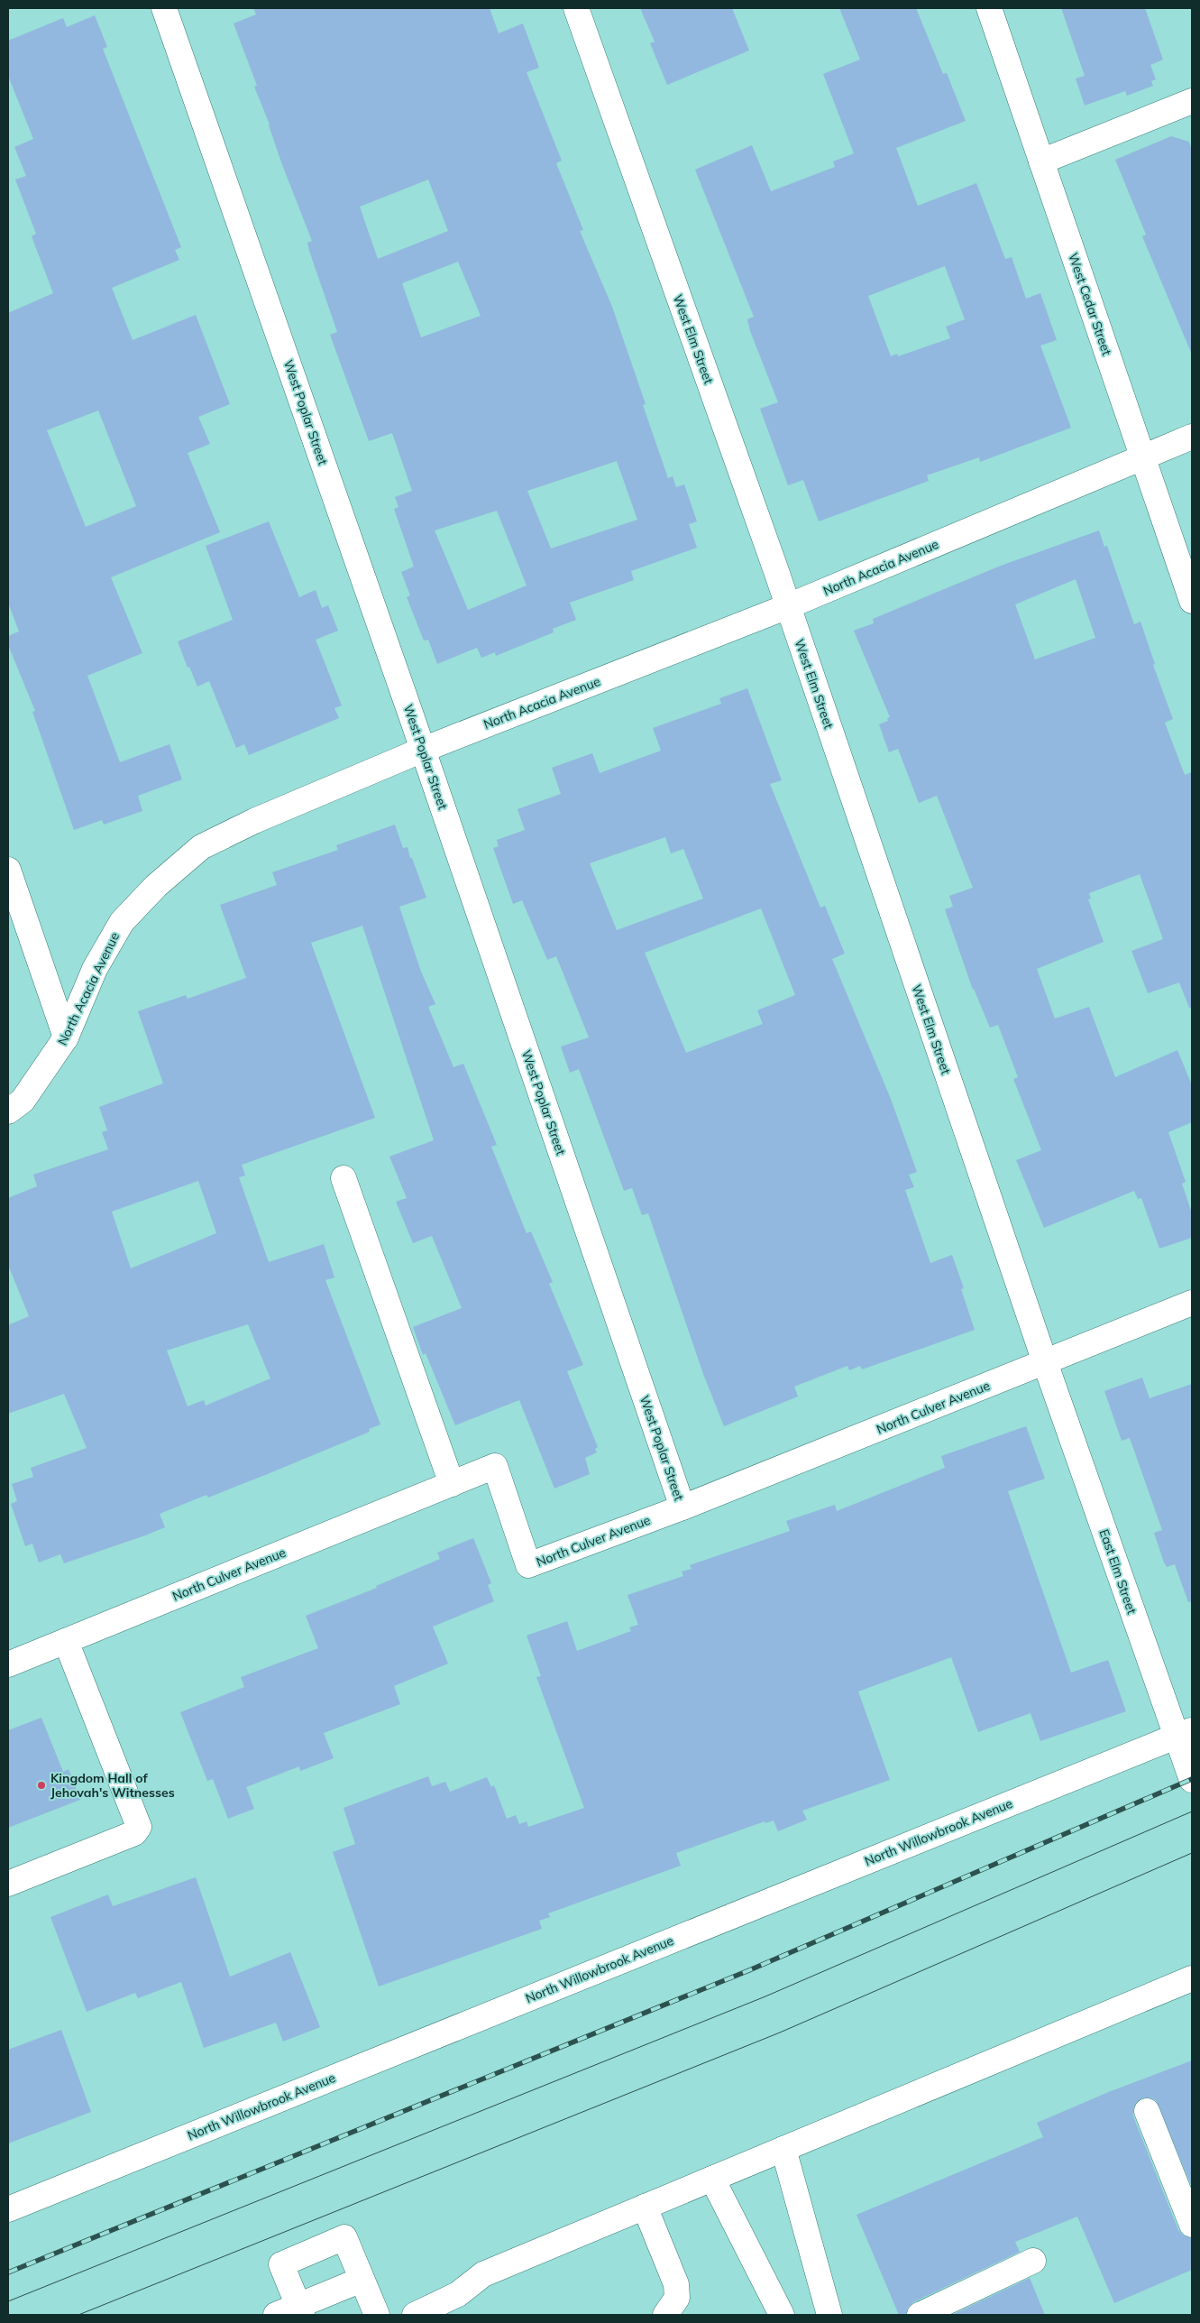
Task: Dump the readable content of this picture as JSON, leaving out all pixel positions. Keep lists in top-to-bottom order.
{
  "streets": {
    "street": [
      "West Cedar Street",
      "West Elm Street",
      "West Poplar Street",
      "North Acacia Avenue",
      "North Culver Avenue",
      "East Elm Street",
      "North Willowbrook Avenue"
    ]
  },
  "crossings": [
    ["West Cedar Street", "North Acacia Avenue"],
    ["West Elm Street", "North Acacia Avenue"],
    ["West Elm Street", "North Culver Avenue"],
    ["West Elm Street", "East Elm Street"],
    ["West Poplar Street", "North Acacia Avenue"],
    ["West Poplar Street", "North Culver Avenue"],
    ["North Culver Avenue", "East Elm Street"],
    ["East Elm Street", "North Willowbrook Avenue"]
  ],
  "places": ["Kingdom Hall of Jehovah's Witnesses"]
}
